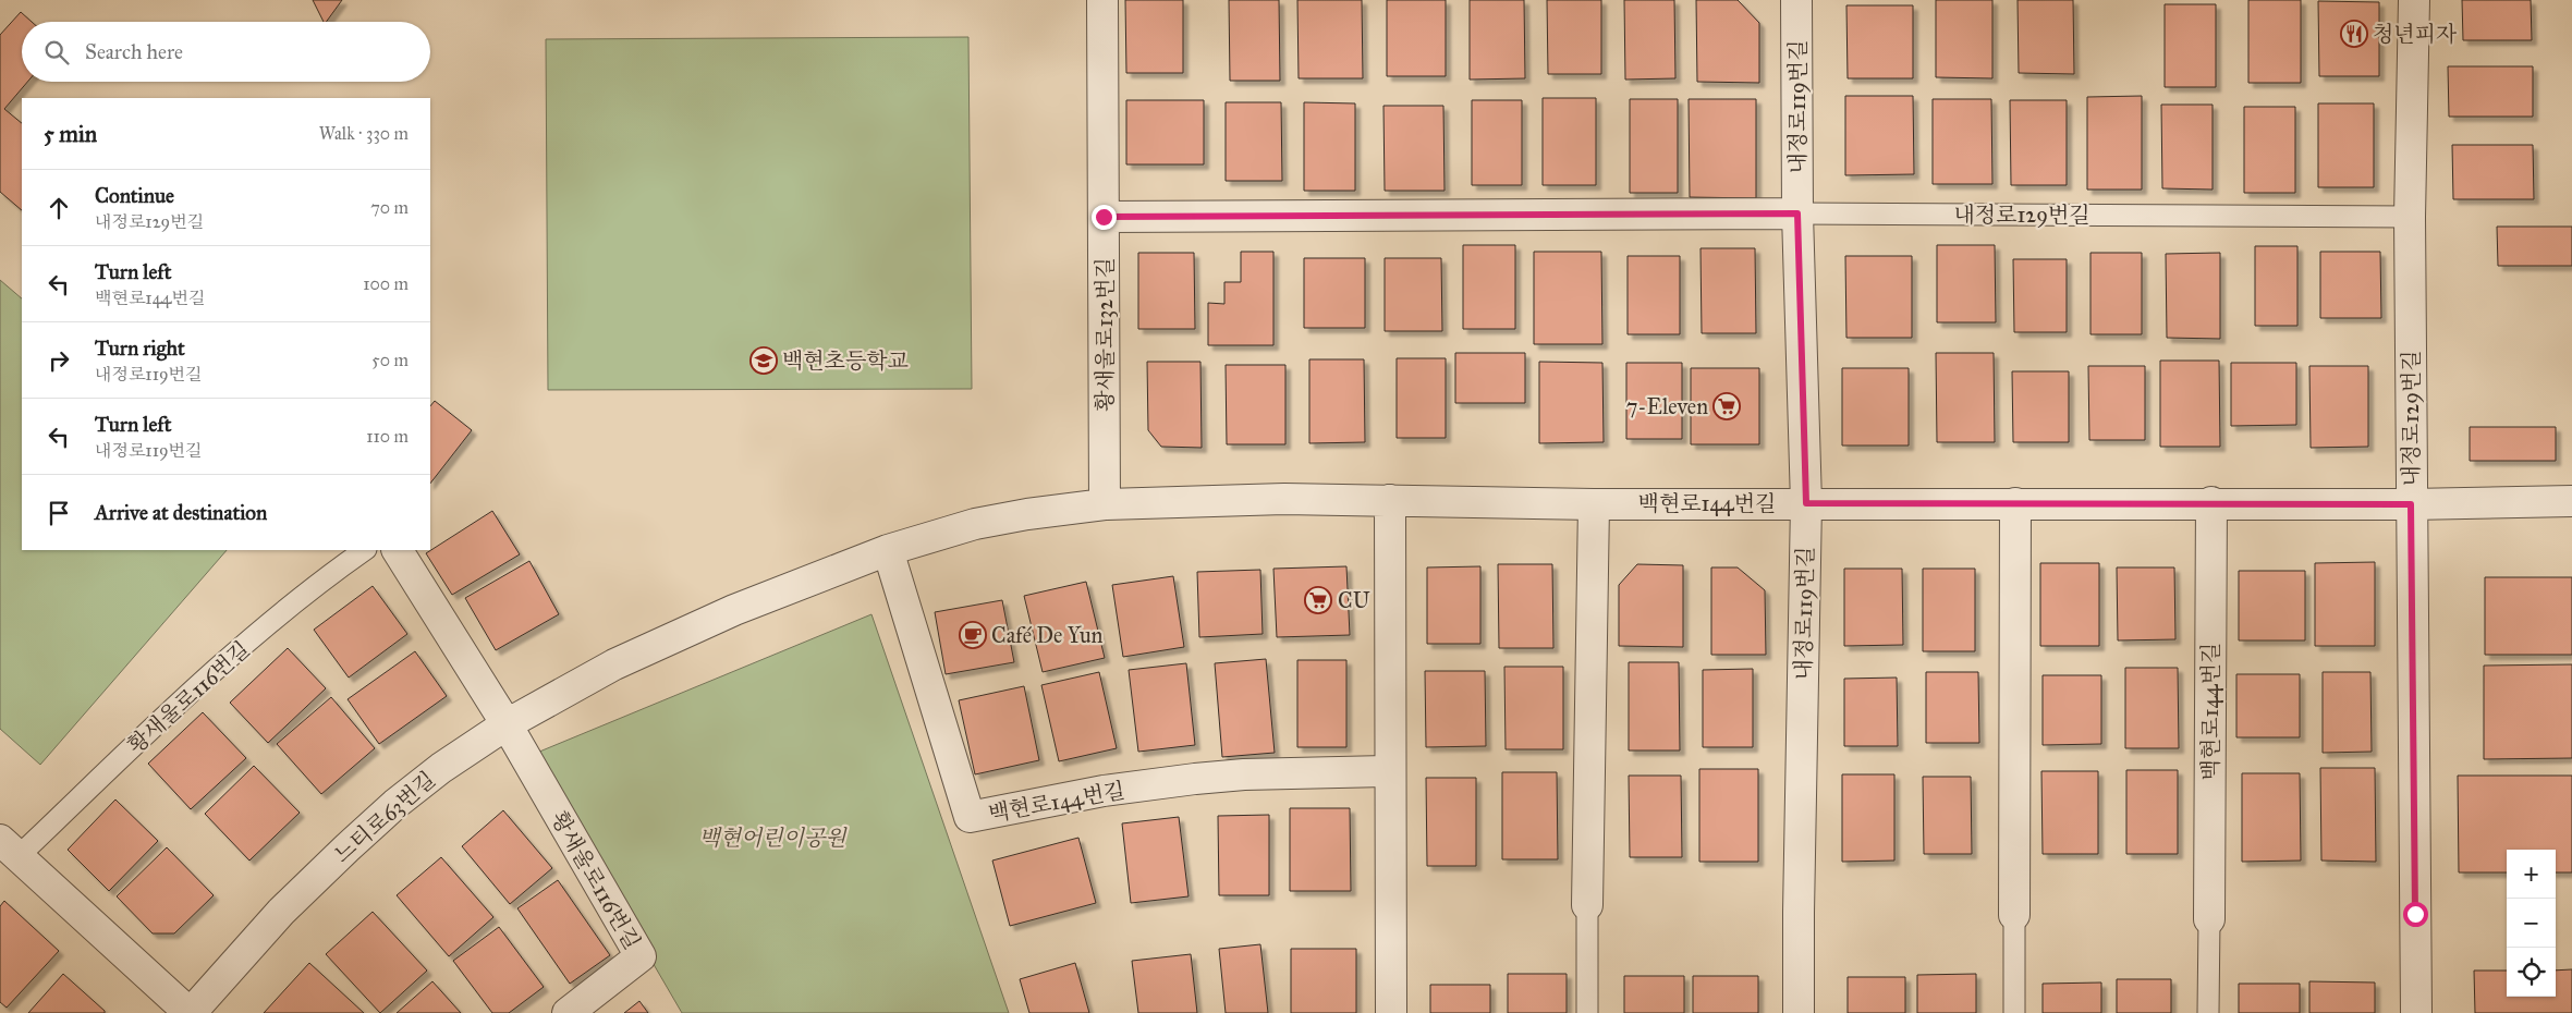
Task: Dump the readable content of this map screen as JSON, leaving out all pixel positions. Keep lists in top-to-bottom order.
{
  "streets": {
    "street": [
      "내정로119번길",
      "내정로129번길",
      "황새울로132번길",
      "백현로144번길",
      "황새울로116번길",
      "느티로63번길"
    ]
  },
  "crossings": [
    ["내정로119번길", "내정로129번길"],
    ["내정로119번길", "백현로144번길"],
    ["내정로129번길", "백현로144번길"],
    ["황새울로132번길", "백현로144번길"],
    ["백현로144번길", "느티로63번길"],
    ["황새울로116번길", "느티로63번길"]
  ],
  "parks": ["백현어린이공원"],
  "places": {
    "restaurant": ["청년피자"],
    "school or university": ["백현초등학교"],
    "supermarket": ["7-Eleven", "CU"],
    "cafe": ["Café De Yun"]
  },
  "page": {
    "search": "Search here",
    "heading": ["5 min", "Walk · 330 m"],
    "list": [
      ["Continue", "내정로129번길", "70 m"],
      ["Turn left", "백현로144번길", "100 m"],
      ["Turn right", "내정로119번길", "50 m"],
      ["Turn left", "내정로119번길", "110 m"],
      "Arrive at destination"
    ],
    "map_buttons": ["+", "−"]
  }
}
